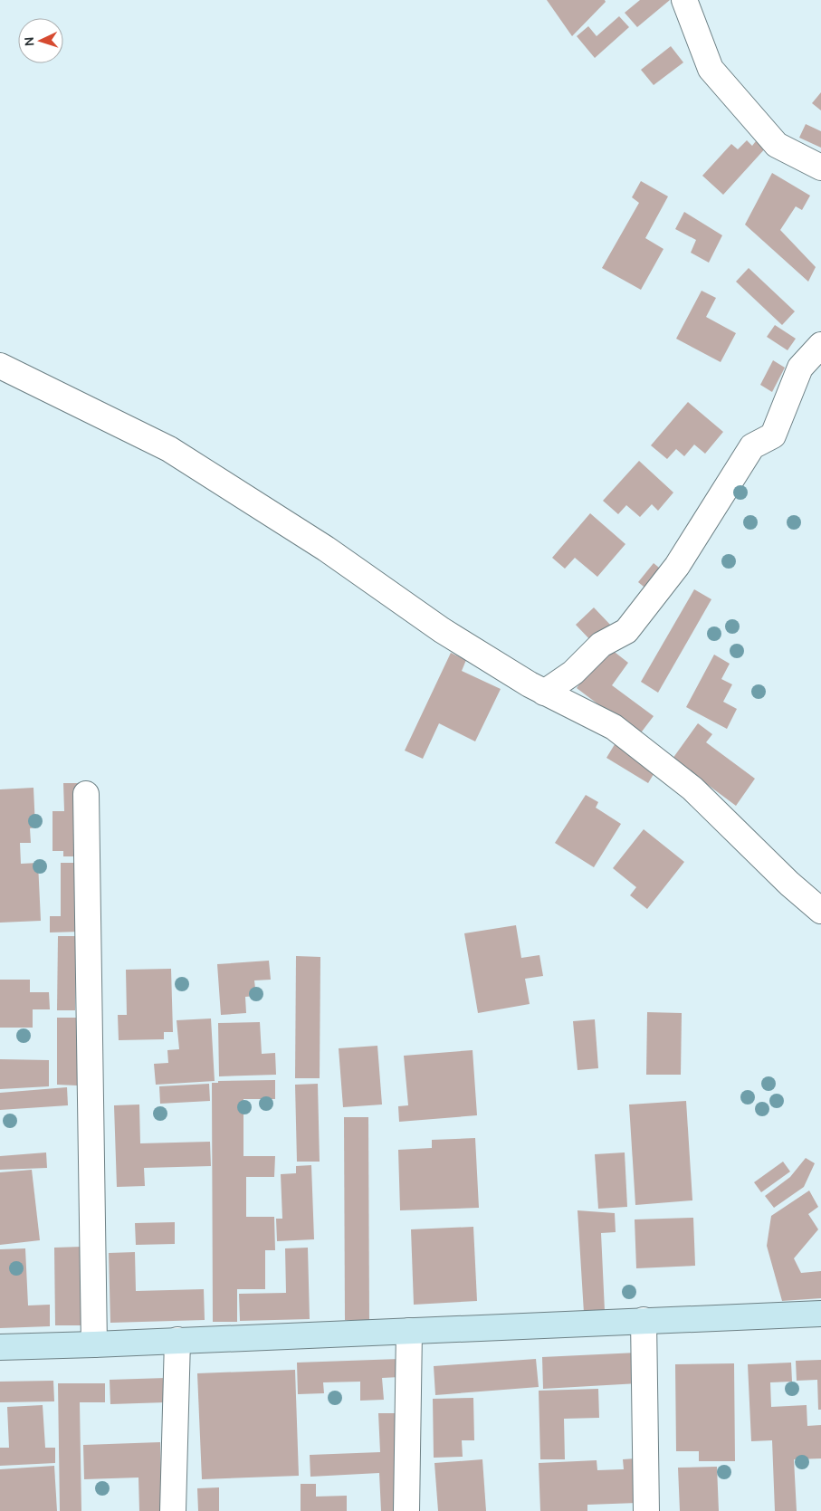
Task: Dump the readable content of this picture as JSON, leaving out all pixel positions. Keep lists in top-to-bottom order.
{
  "north": "left"
}
